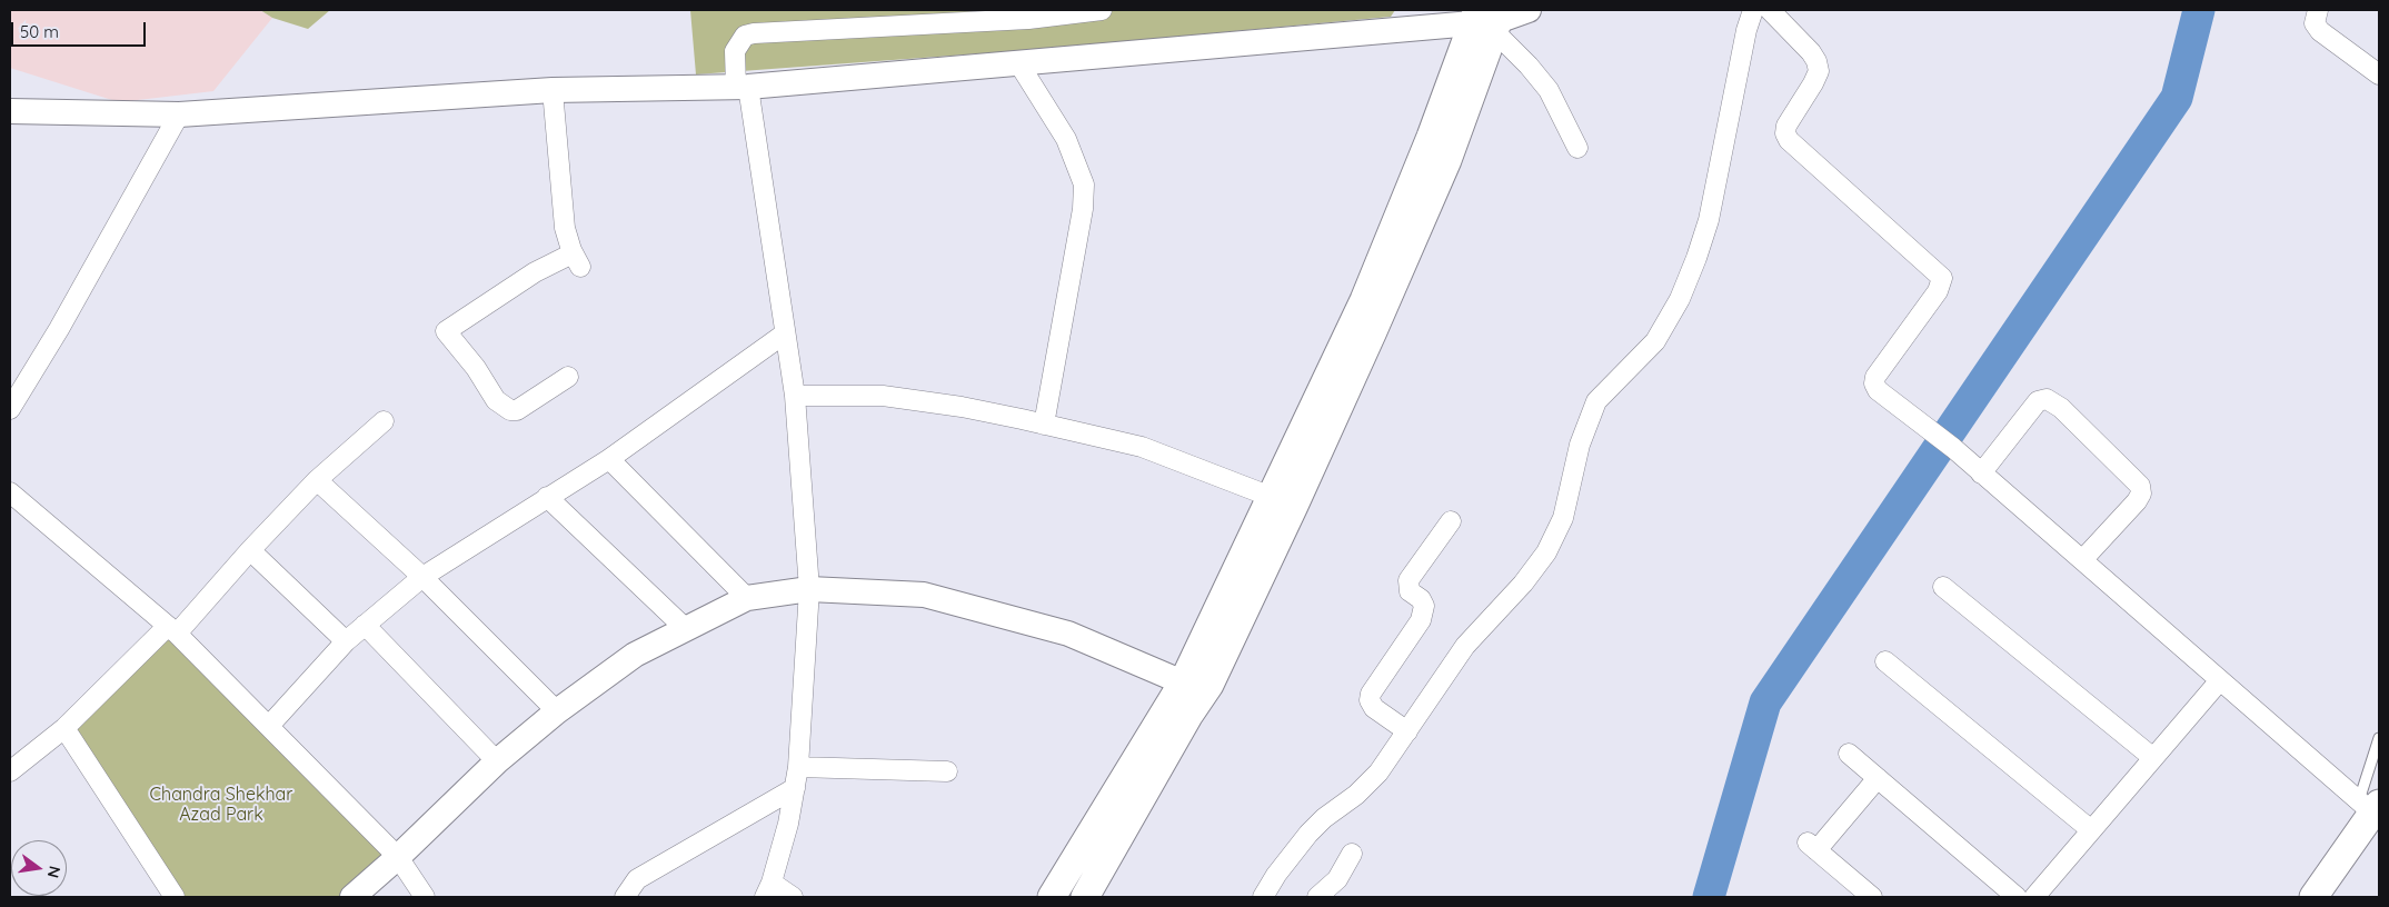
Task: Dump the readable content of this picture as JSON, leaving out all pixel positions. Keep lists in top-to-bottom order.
{
  "parks": ["Chandra Shekhar Azad Park"],
  "scale_bar": "50 m",
  "north": "right"
}
